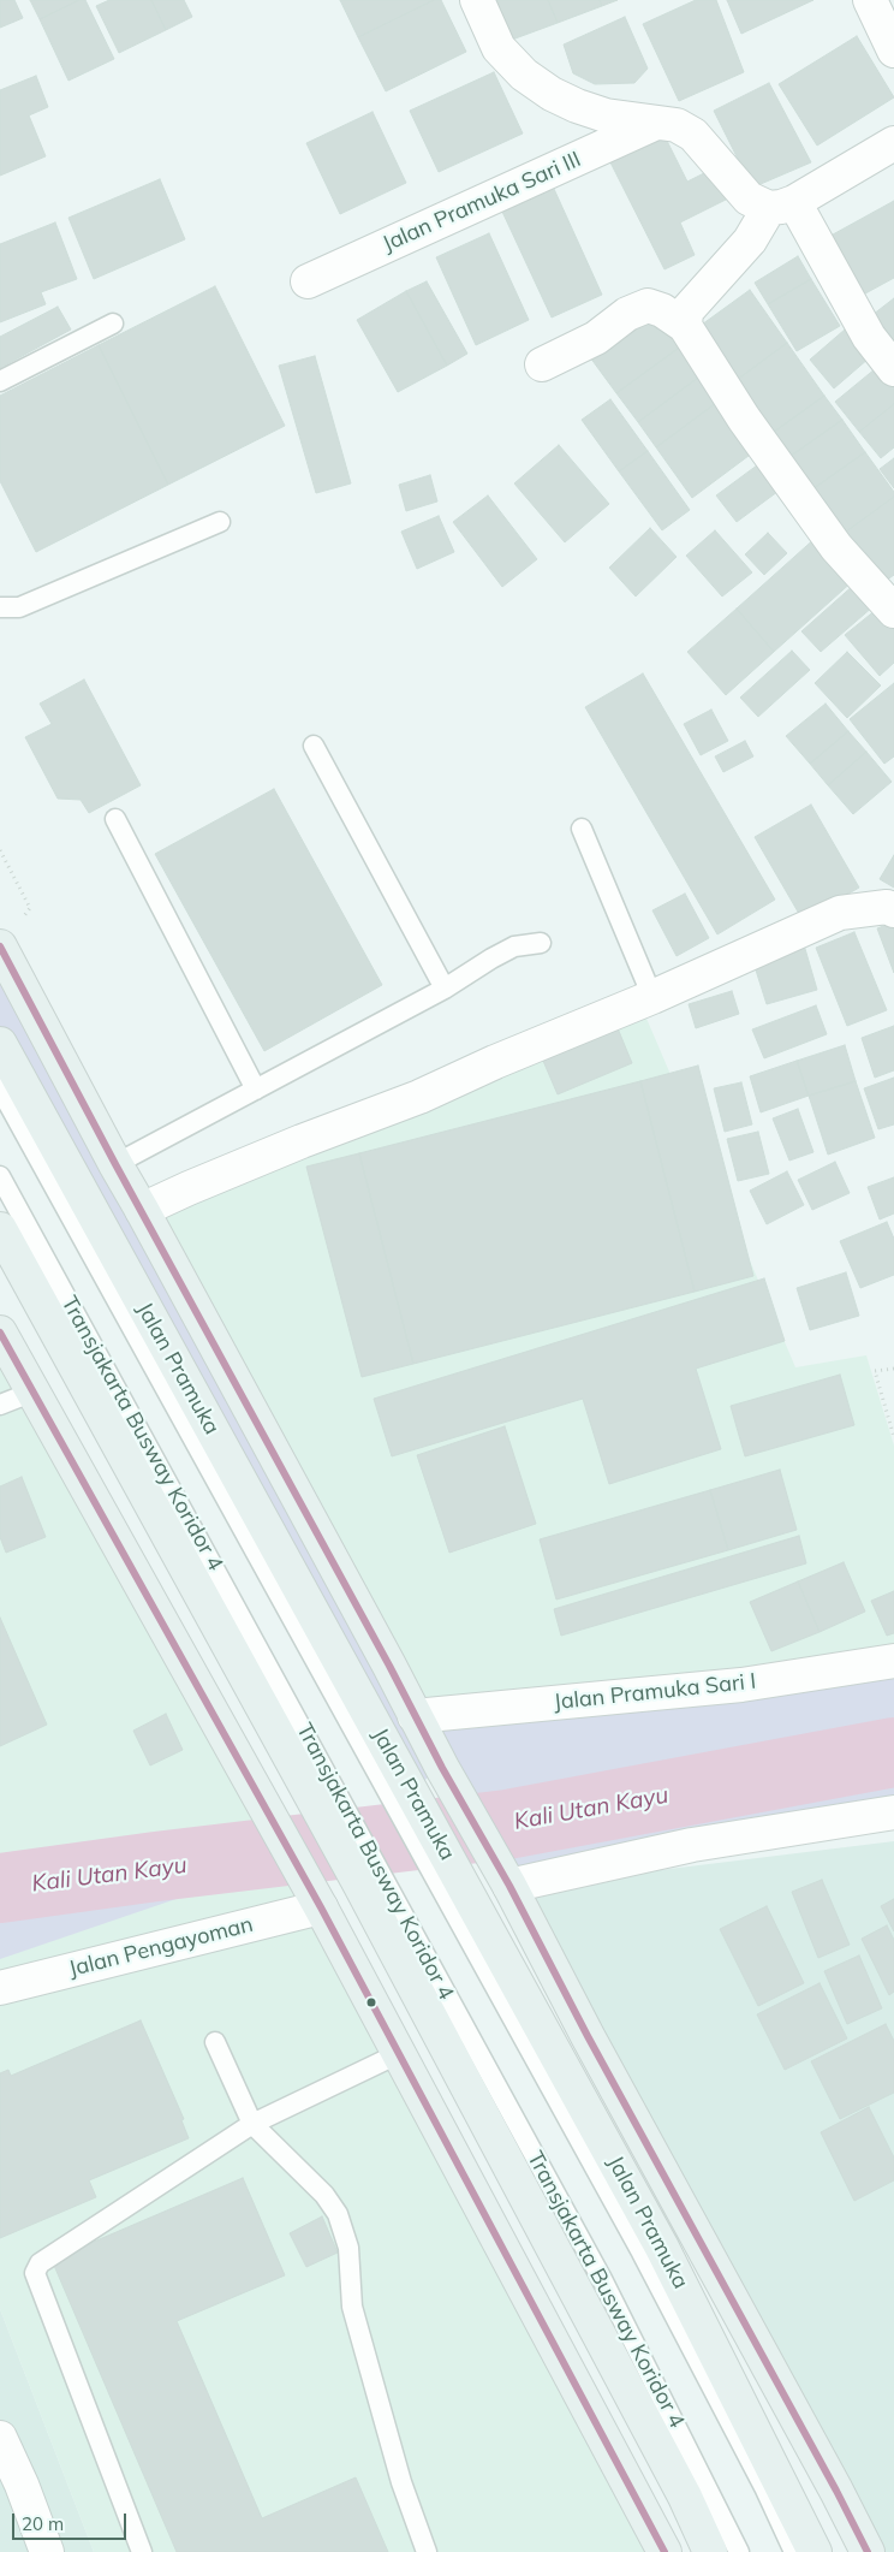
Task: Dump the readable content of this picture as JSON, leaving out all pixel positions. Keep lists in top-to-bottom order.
{
  "streets": {
    "main road": ["Jalan Pramuka"],
    "street": ["Jalan Pramuka Sari III", "Jalan Pramuka Sari I", "Jalan Pengayoman"],
    "lane": ["Transjakarta Busway Koridor 4"]
  },
  "crossings": [
    ["Jalan Pramuka", "Transjakarta Busway Koridor 4"],
    ["Jalan Pramuka", "Jalan Pramuka Sari I"]
  ],
  "water": ["Kali Utan Kayu"],
  "scale_bar": "20 m"
}
